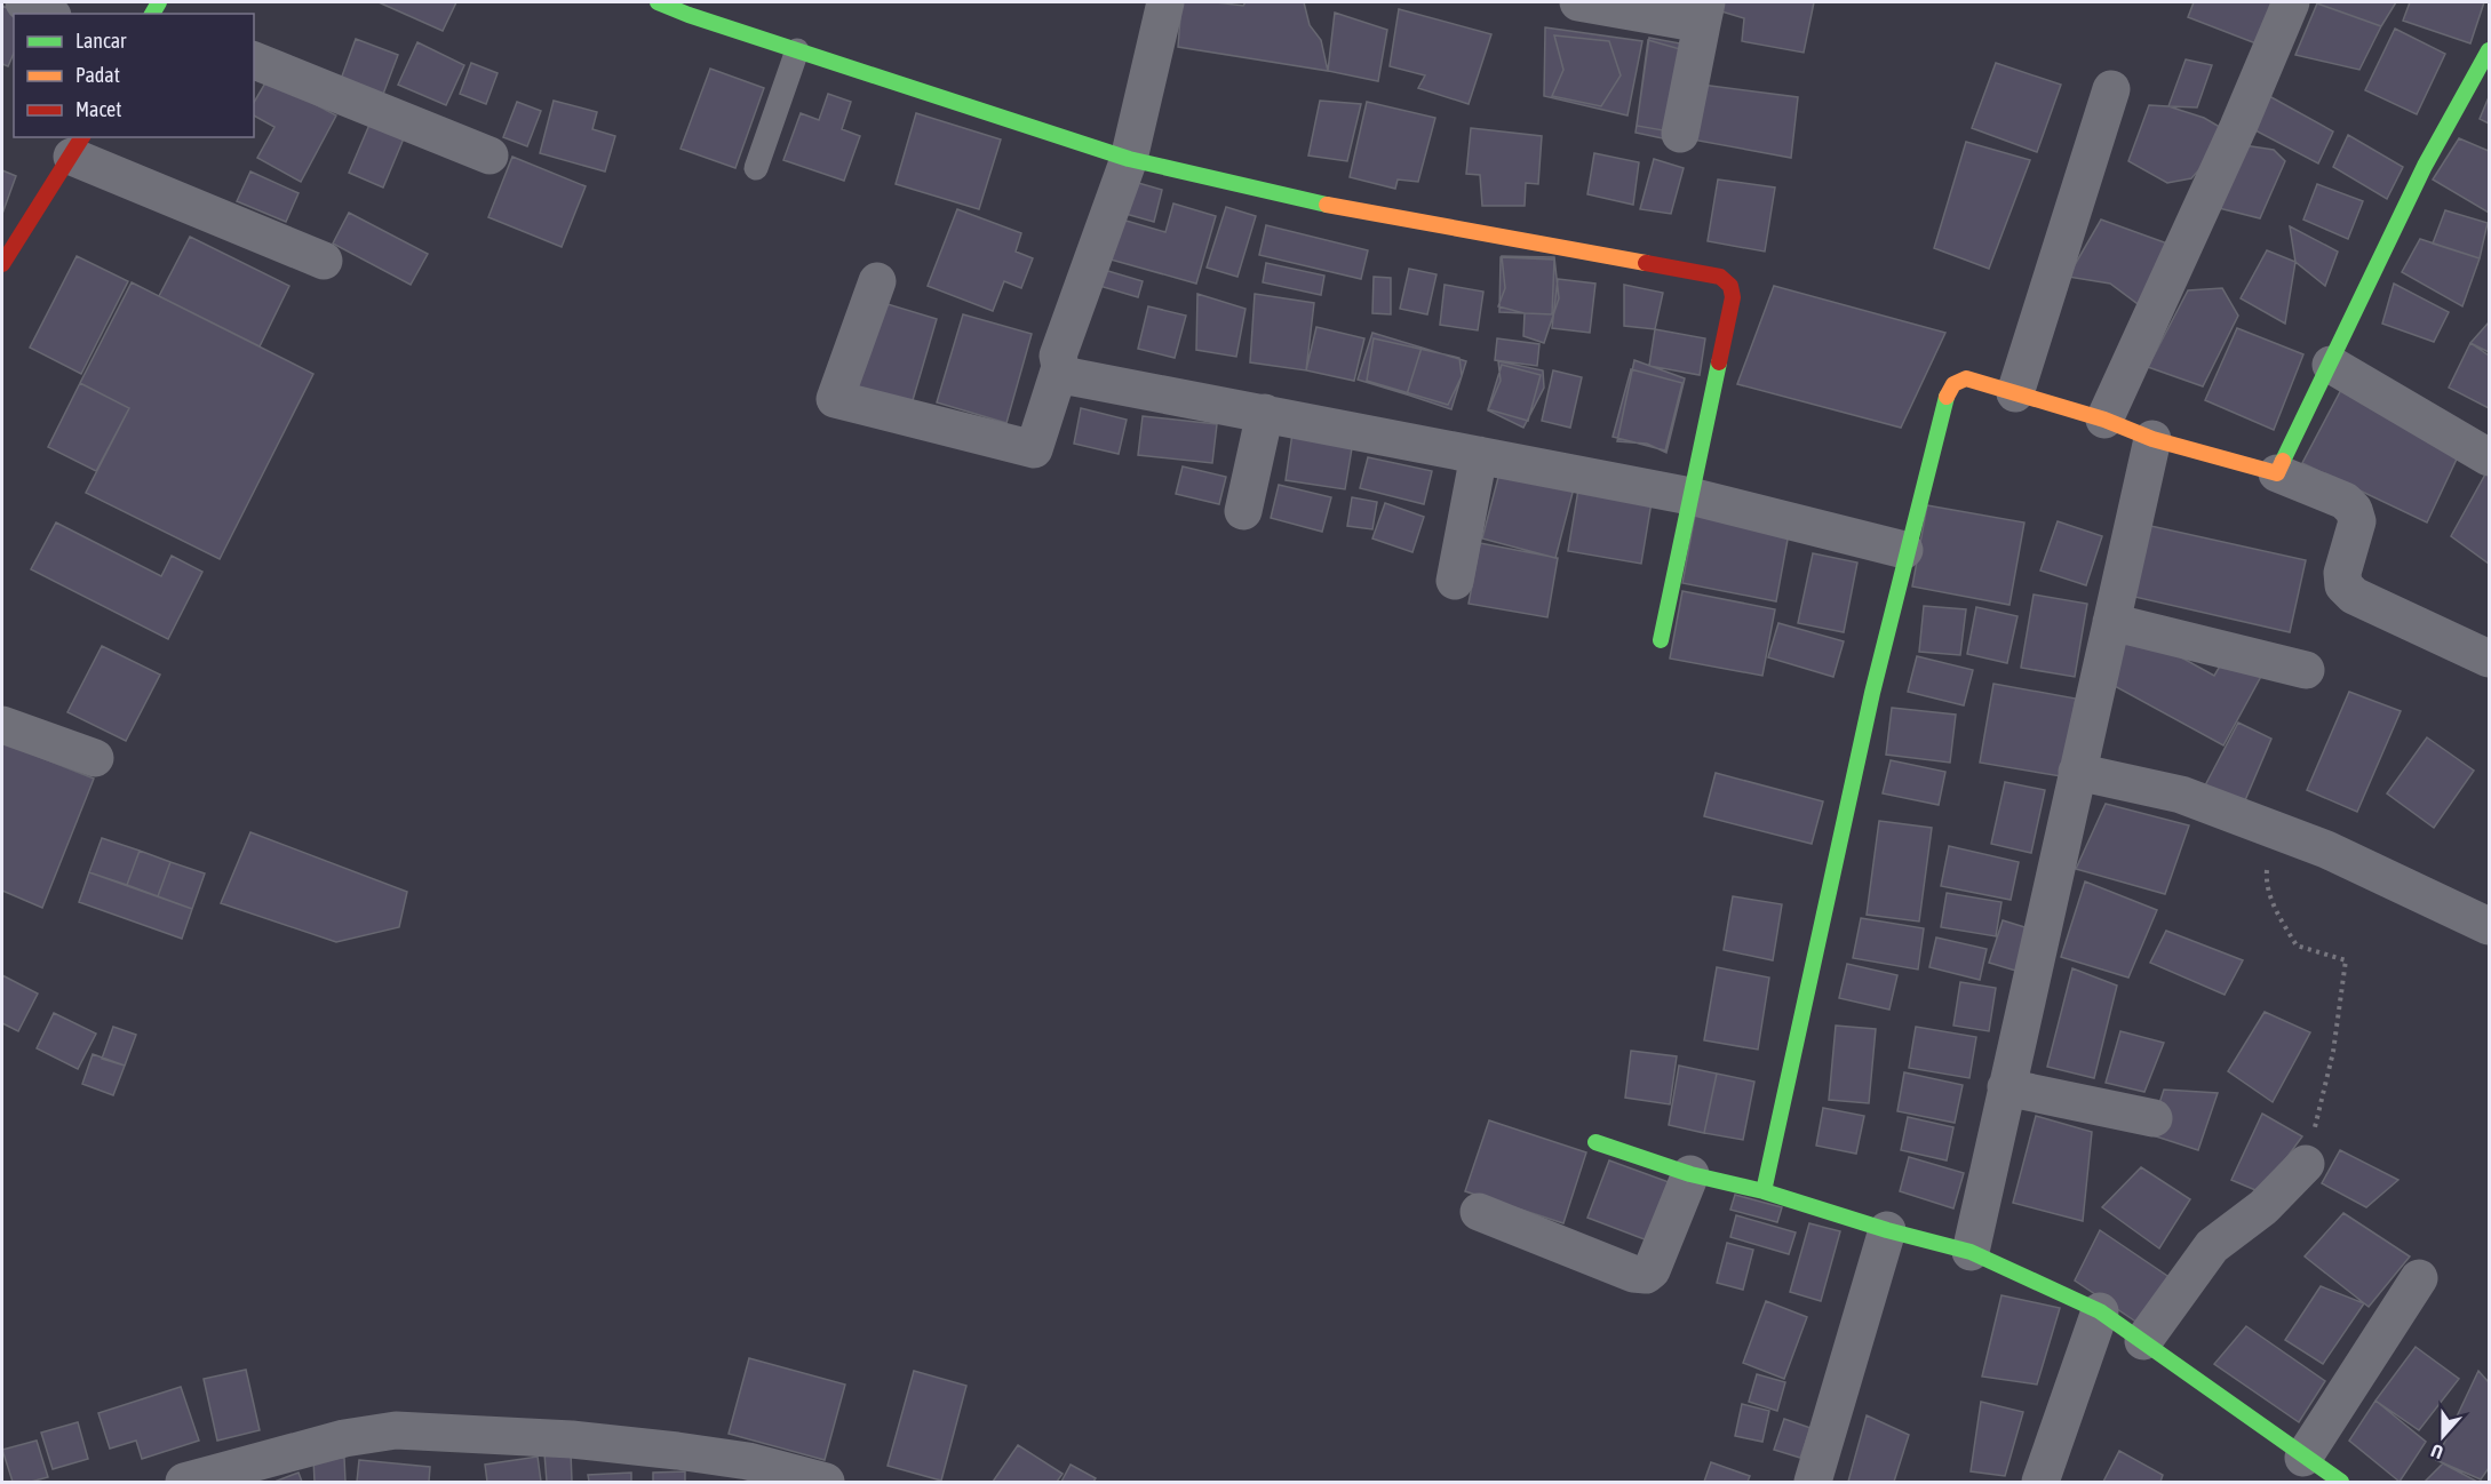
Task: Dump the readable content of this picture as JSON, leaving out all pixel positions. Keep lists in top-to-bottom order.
{
  "legend": ["Lancar", "Padat", "Macet"],
  "north": "bottom"
}
